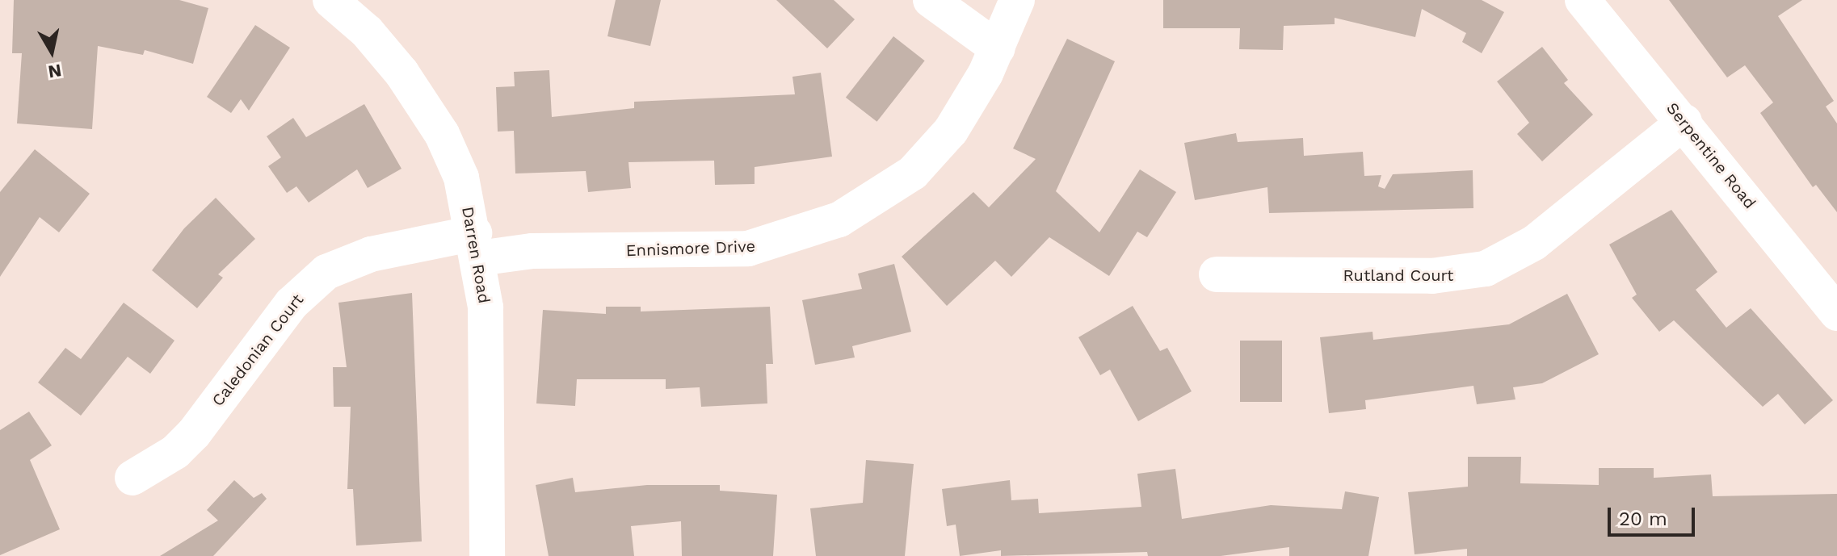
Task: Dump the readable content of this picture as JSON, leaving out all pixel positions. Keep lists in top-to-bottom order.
{
  "streets": {
    "street": [
      "Serpentine Road",
      "Ennismore Drive",
      "Darren Road",
      "Rutland Court",
      "Caledonian Court"
    ]
  },
  "crossings": [
    ["Serpentine Road", "Rutland Court"],
    ["Ennismore Drive", "Darren Road"],
    ["Ennismore Drive", "Caledonian Court"],
    ["Darren Road", "Caledonian Court"]
  ],
  "scale_bar": "20 m",
  "north": "bottom"
}
